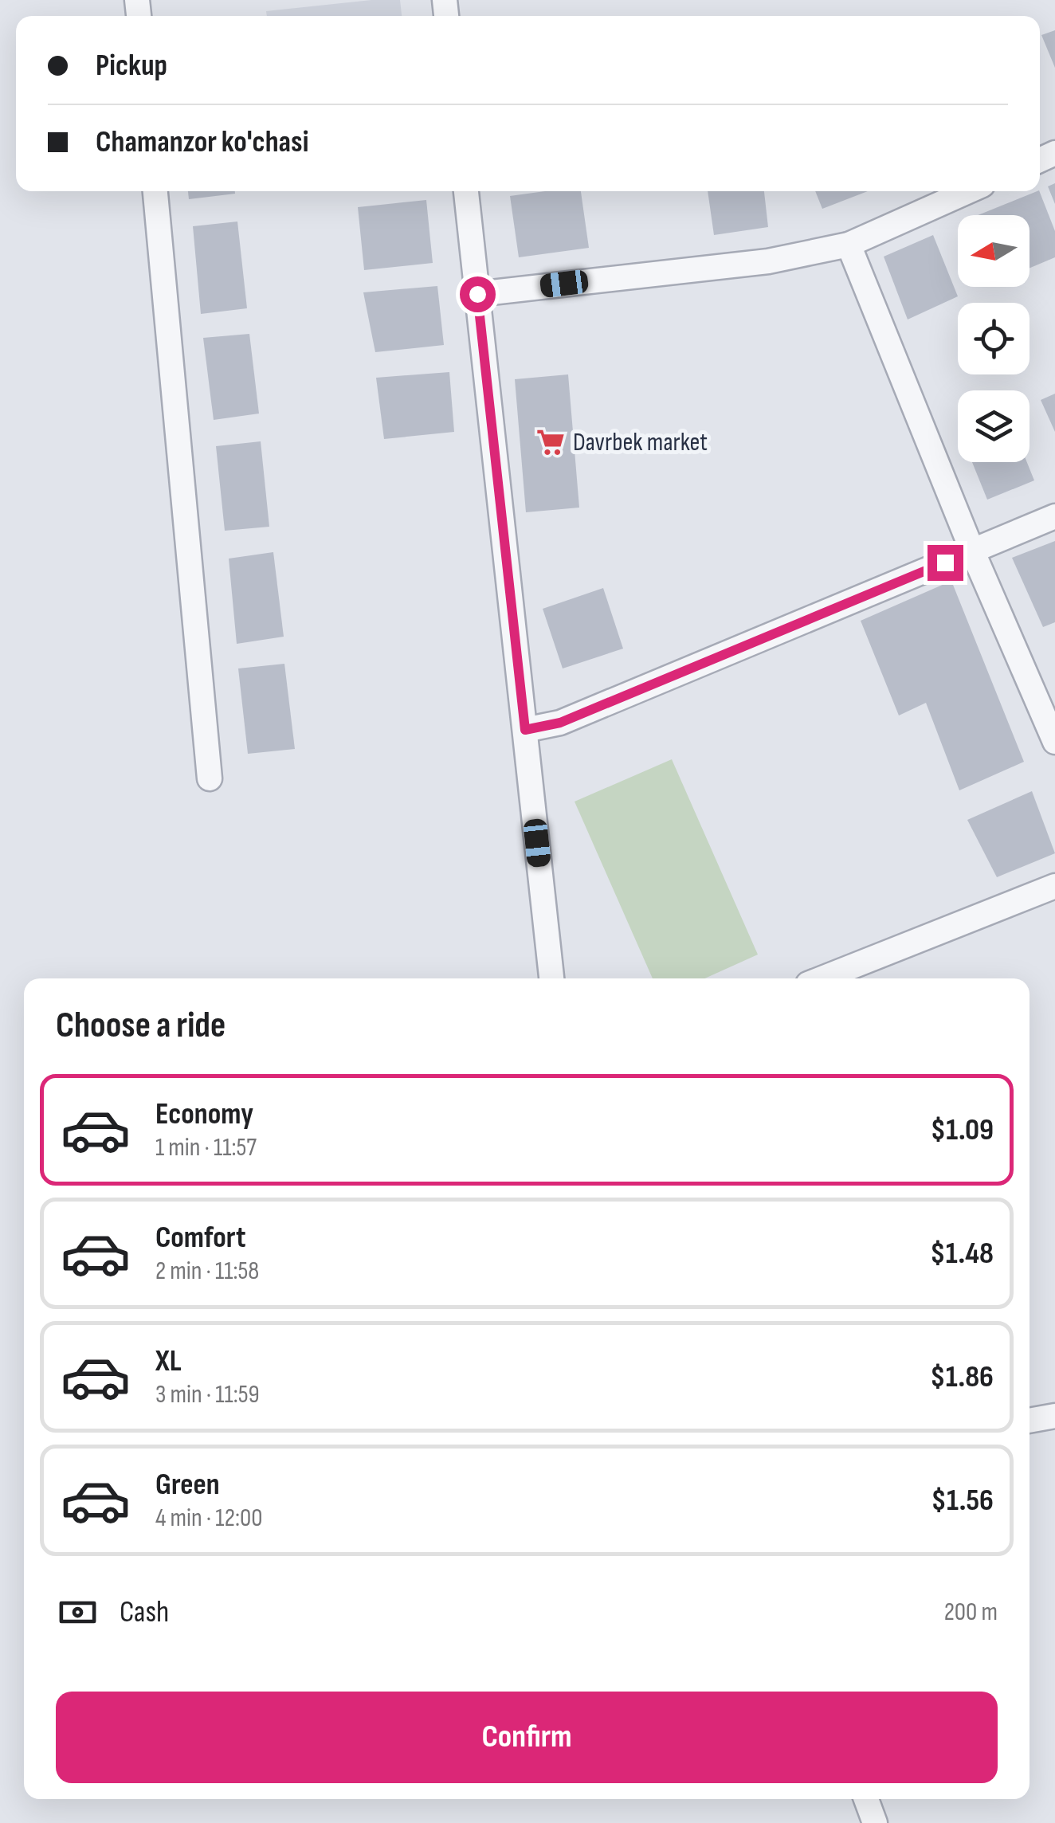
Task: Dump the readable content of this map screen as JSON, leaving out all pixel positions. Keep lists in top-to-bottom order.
{
  "places": {
    "supermarket": ["Davrbek market"]
  },
  "north": "left",
  "page": {
    "banner": ["Pickup", "Chamanzor ko'chasi"],
    "heading": "Choose a ride",
    "list": [
      {
        "name": "Economy",
        "note": "1 min · 11:57",
        "value": "$1.09"
      },
      {
        "name": "Comfort",
        "note": "2 min · 11:58",
        "value": "$1.48"
      },
      {
        "name": "XL",
        "note": "3 min · 11:59",
        "value": "$1.86"
      },
      {
        "name": "Green",
        "note": "4 min · 12:00",
        "value": "$1.56"
      }
    ],
    "pay": ["Cash", "200 m"],
    "buttons": "Confirm"
  }
}
